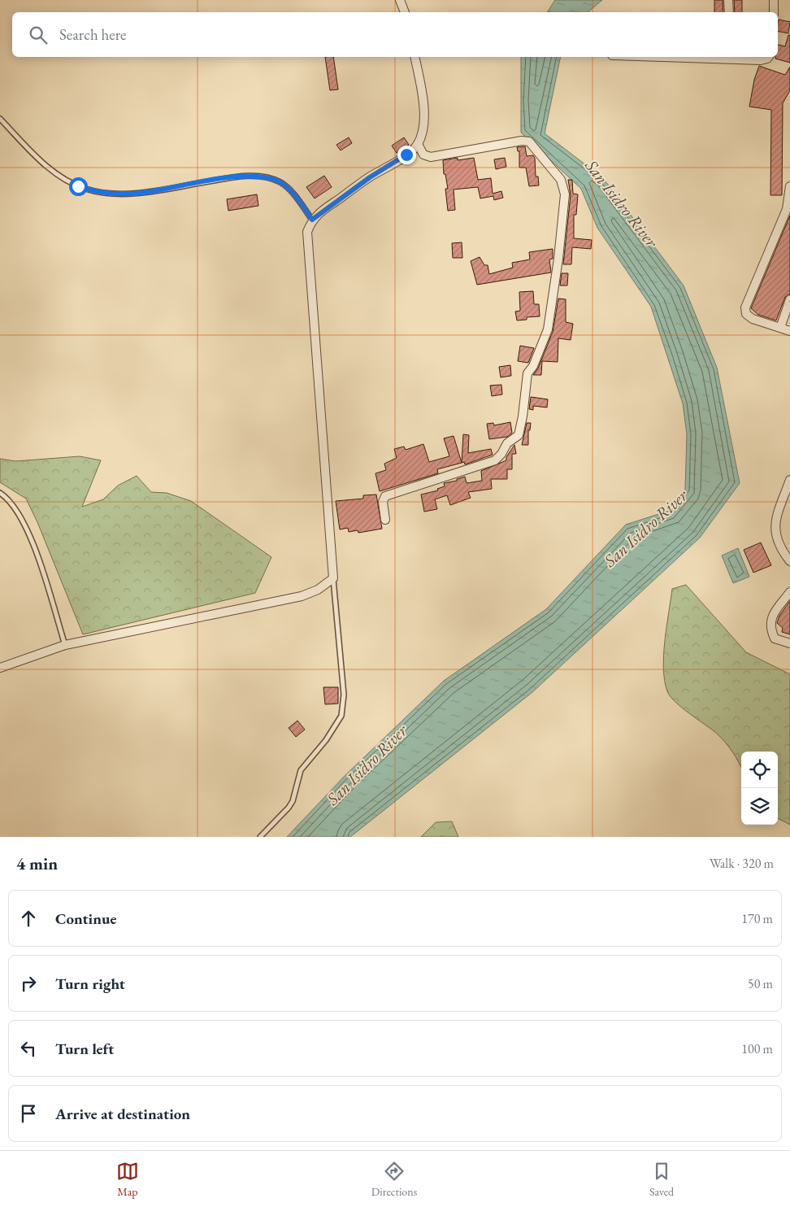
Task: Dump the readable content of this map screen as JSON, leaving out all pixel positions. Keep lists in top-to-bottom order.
{
  "water": ["San Isidro River"],
  "page": {
    "search": "Search here",
    "heading": ["4 min", "Walk · 320 m"],
    "list": [
      ["Continue", "170 m"],
      ["Turn right", "50 m"],
      ["Turn left", "100 m"],
      "Arrive at destination"
    ],
    "nav": ["Map", "Directions", "Saved"]
  }
}
